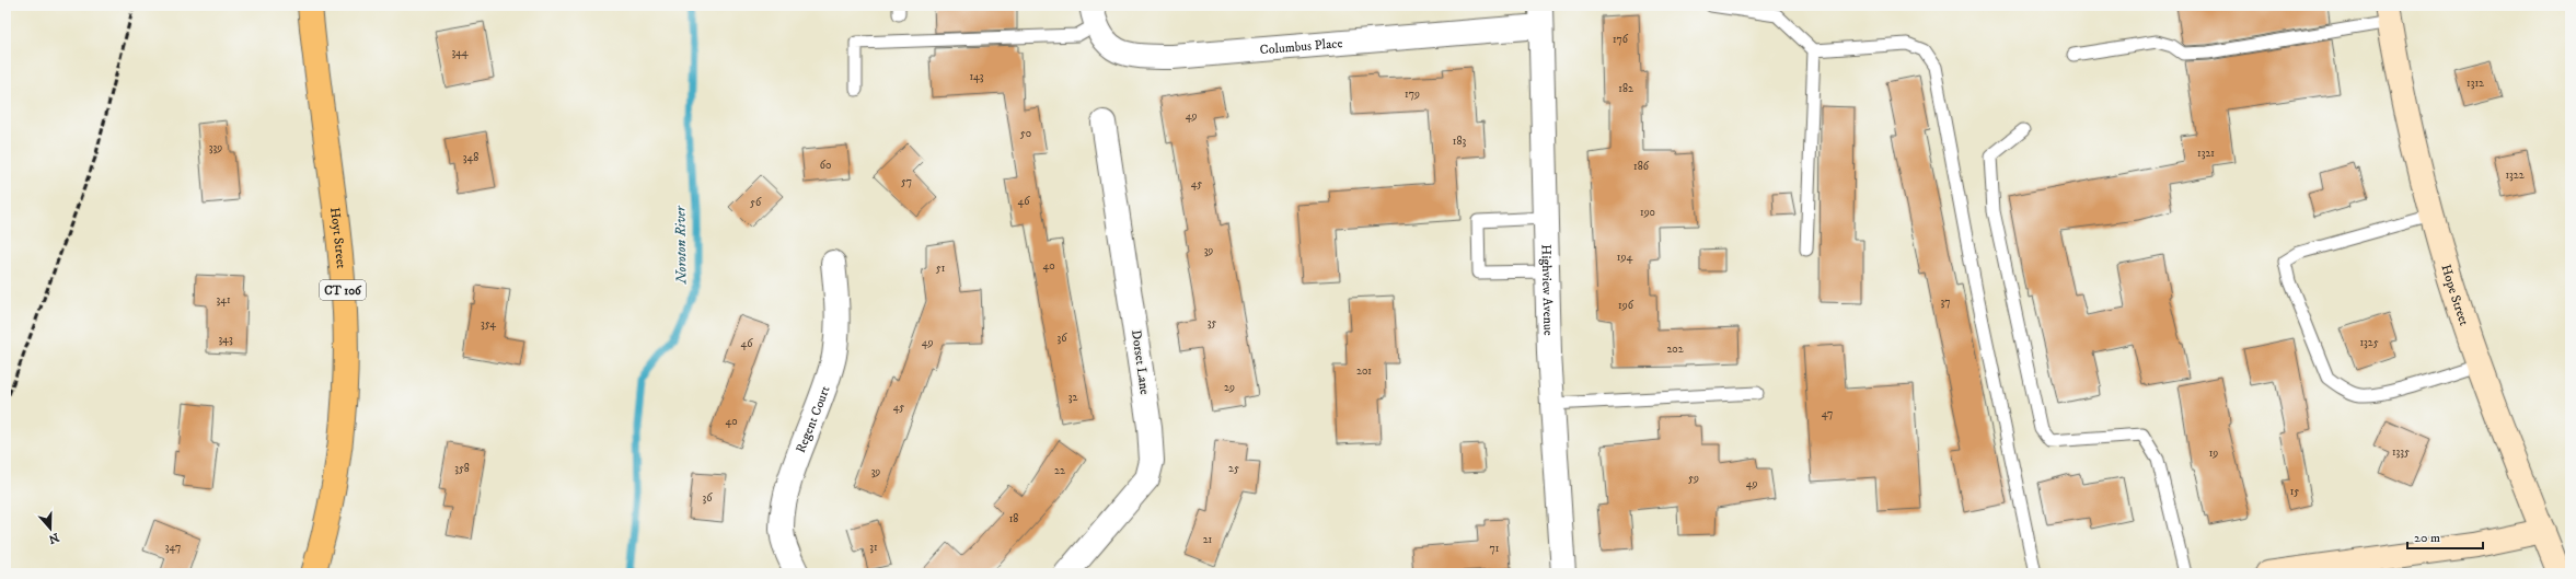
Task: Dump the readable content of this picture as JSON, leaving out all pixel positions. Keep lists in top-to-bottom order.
{
  "streets": {
    "main road": ["Hoyt Street", "CT 106", "Hope Street"],
    "street": [
      "Columbus Place",
      "Highview Avenue",
      "Dorset Lane",
      "Regent Court"
    ]
  },
  "crossings": [
    ["Columbus Place", "Highview Avenue"]
  ],
  "water": ["Noroton River"],
  "house_numbers": [
    "176",
    "344",
    "143",
    "1312",
    "182",
    "179",
    "49",
    "50",
    "183",
    "339",
    "1321",
    "348",
    "60",
    "186",
    "1322",
    "57",
    "45",
    "46",
    "56",
    "190",
    "39",
    "194",
    "40",
    "51",
    "341",
    "37",
    "196",
    "35",
    "354",
    "36",
    "343",
    "49",
    "1325",
    "46",
    "202",
    "201",
    "29",
    "32",
    "45",
    "47",
    "40",
    "1335",
    "19",
    "358",
    "25",
    "22",
    "39",
    "59",
    "49",
    "15",
    "36",
    "18",
    "21",
    "347",
    "31",
    "71"
  ],
  "scale_bar": "20 m",
  "north": "bottom"
}
